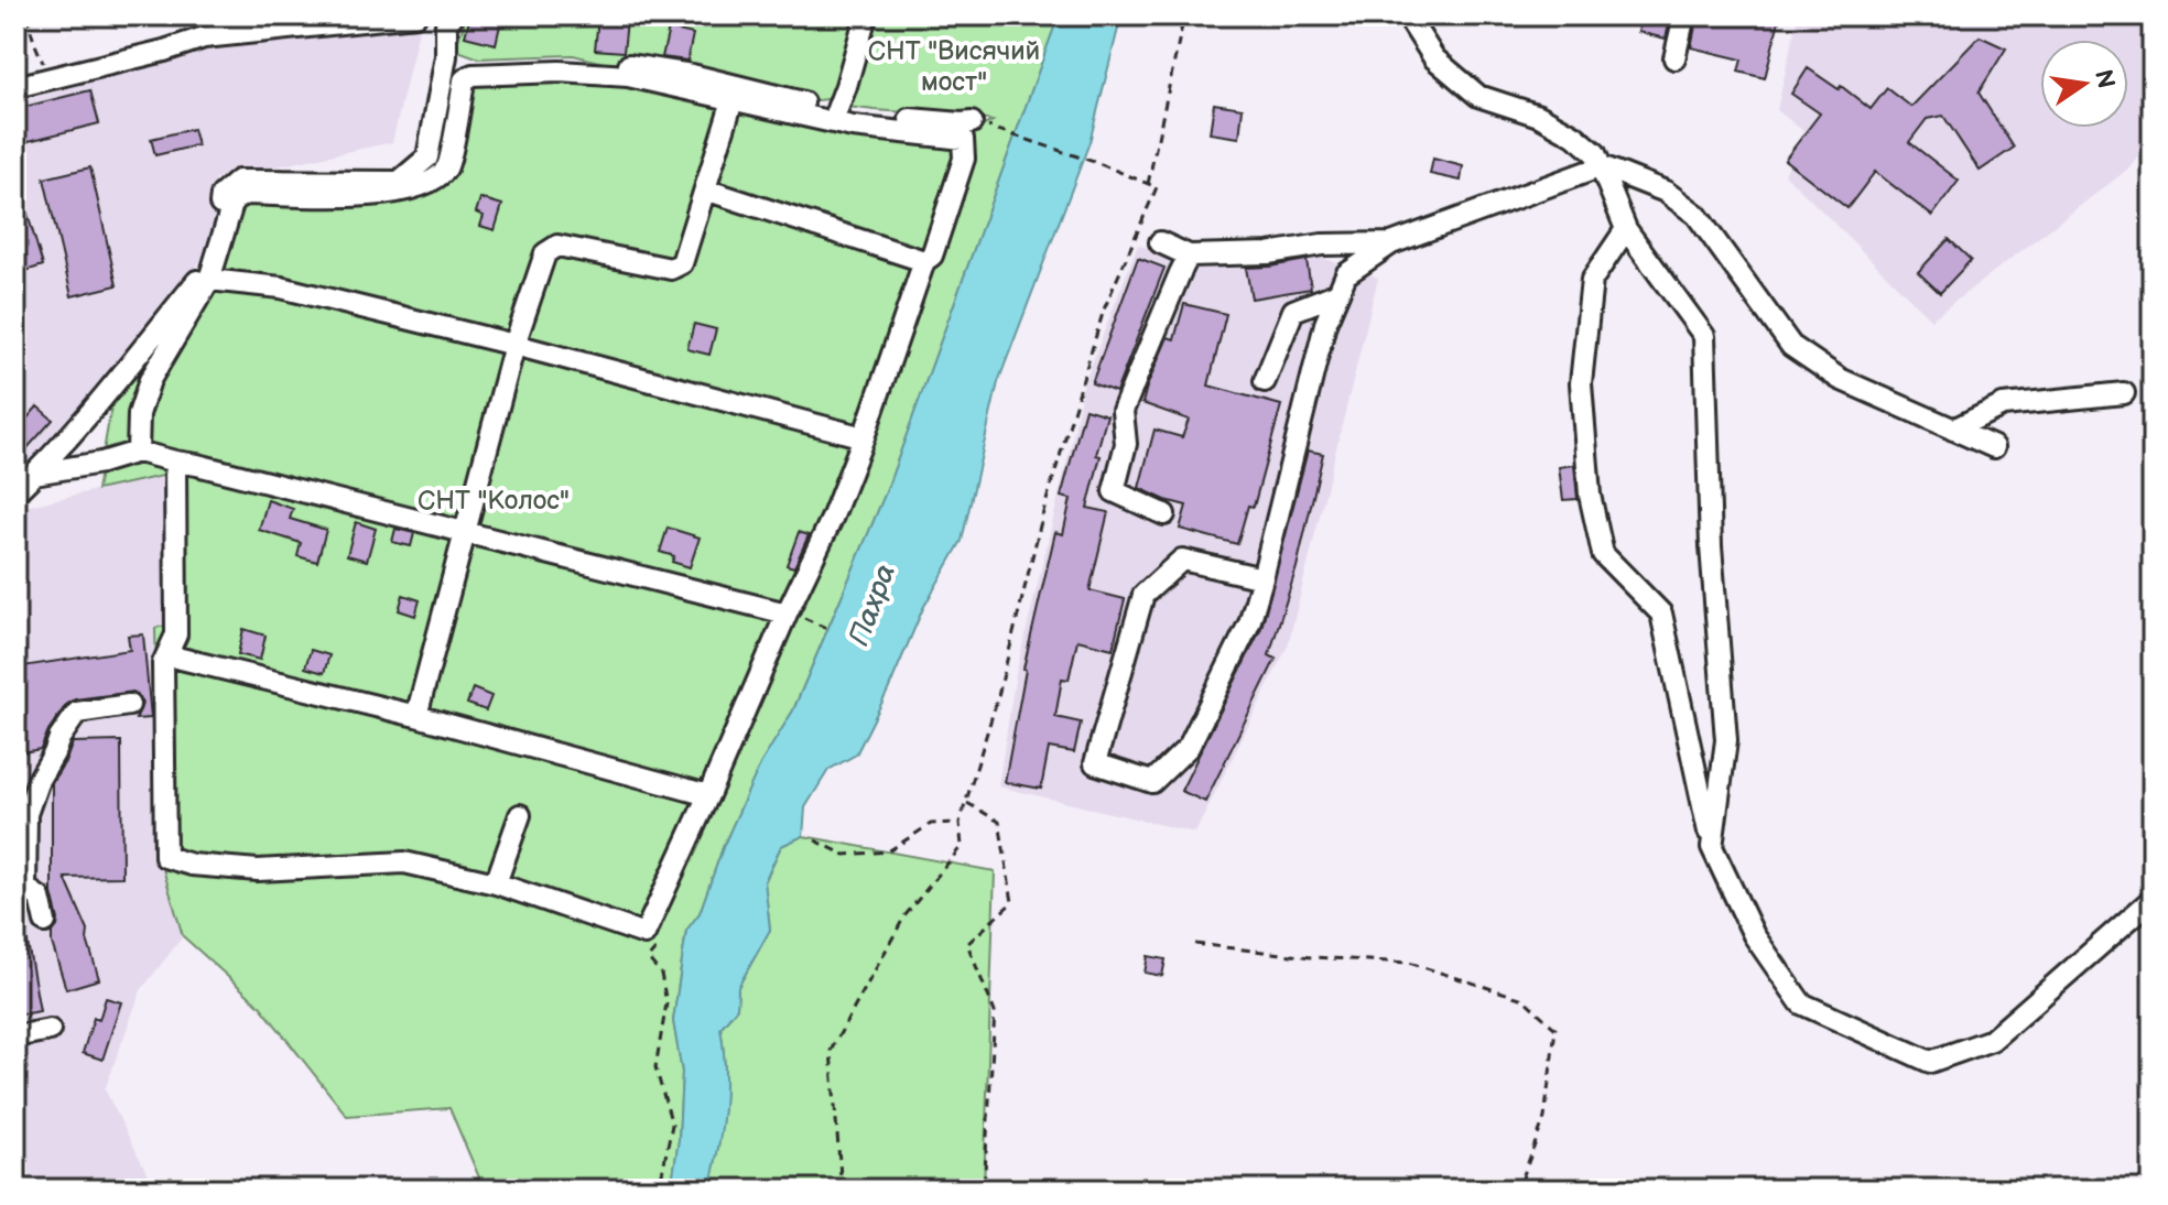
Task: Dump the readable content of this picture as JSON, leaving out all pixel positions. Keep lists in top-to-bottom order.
{
  "water": ["Пахра"],
  "parks": ["СНТ \"Висячий мост\"", "СНТ \"Колос\""],
  "north": "right"
}
